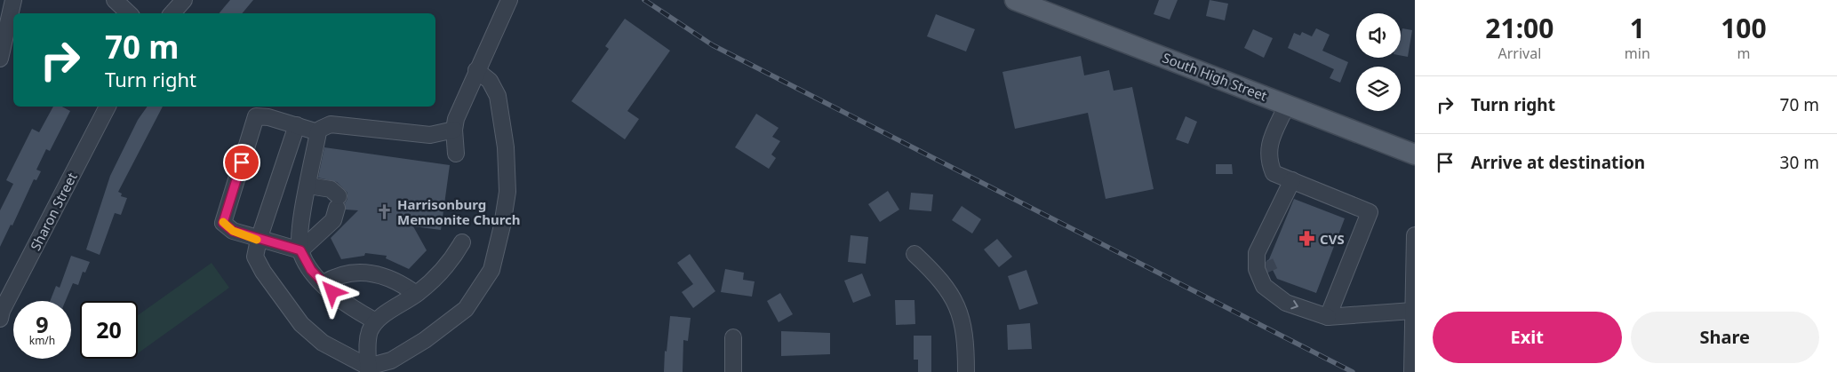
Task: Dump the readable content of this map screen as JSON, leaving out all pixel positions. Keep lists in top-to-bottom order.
{
  "streets": {
    "main road": ["South High Street"],
    "street": ["Sharon Street"]
  },
  "places": {
    "church": ["Harrisonburg Mennonite Church"],
    "pharmacy": ["CVS"]
  },
  "page": {
    "eta": [
      "21:00",
      "Arrival",
      "1",
      "min",
      "100",
      "m"
    ],
    "turn": ["70 m", "Turn right"],
    "list": [
      {
        "name": "Turn right",
        "value": "70 m"
      },
      {
        "name": "Arrive at destination",
        "value": "30 m"
      }
    ],
    "speed": "9 km/h",
    "limit": "20",
    "buttons": ["Exit", "Share"]
  }
}
